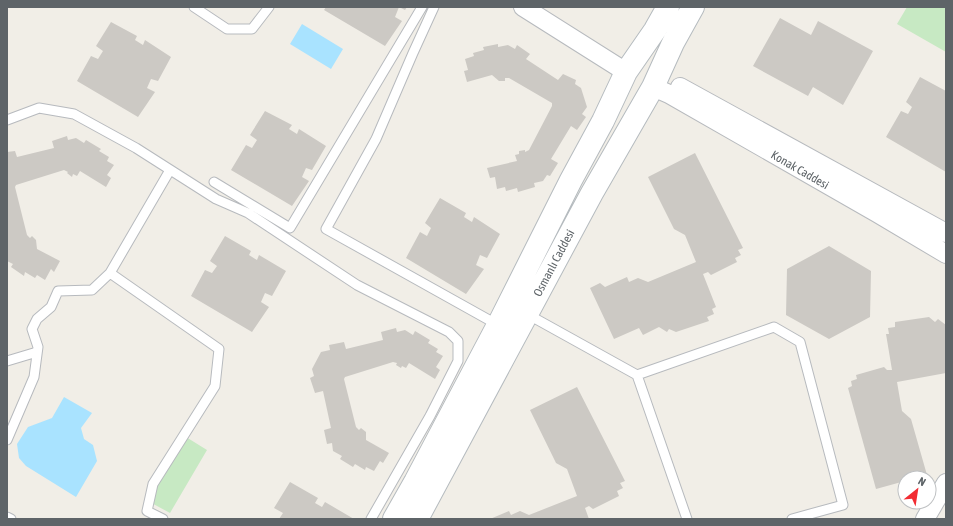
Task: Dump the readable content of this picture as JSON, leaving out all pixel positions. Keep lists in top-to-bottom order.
{
  "streets": {
    "main road": ["Osmanlı Caddesi"],
    "street": ["Konak Caddesi"]
  },
  "crossings": [
    ["Konak Caddesi", "Osmanlı Caddesi"]
  ],
  "north": "top right"
}
